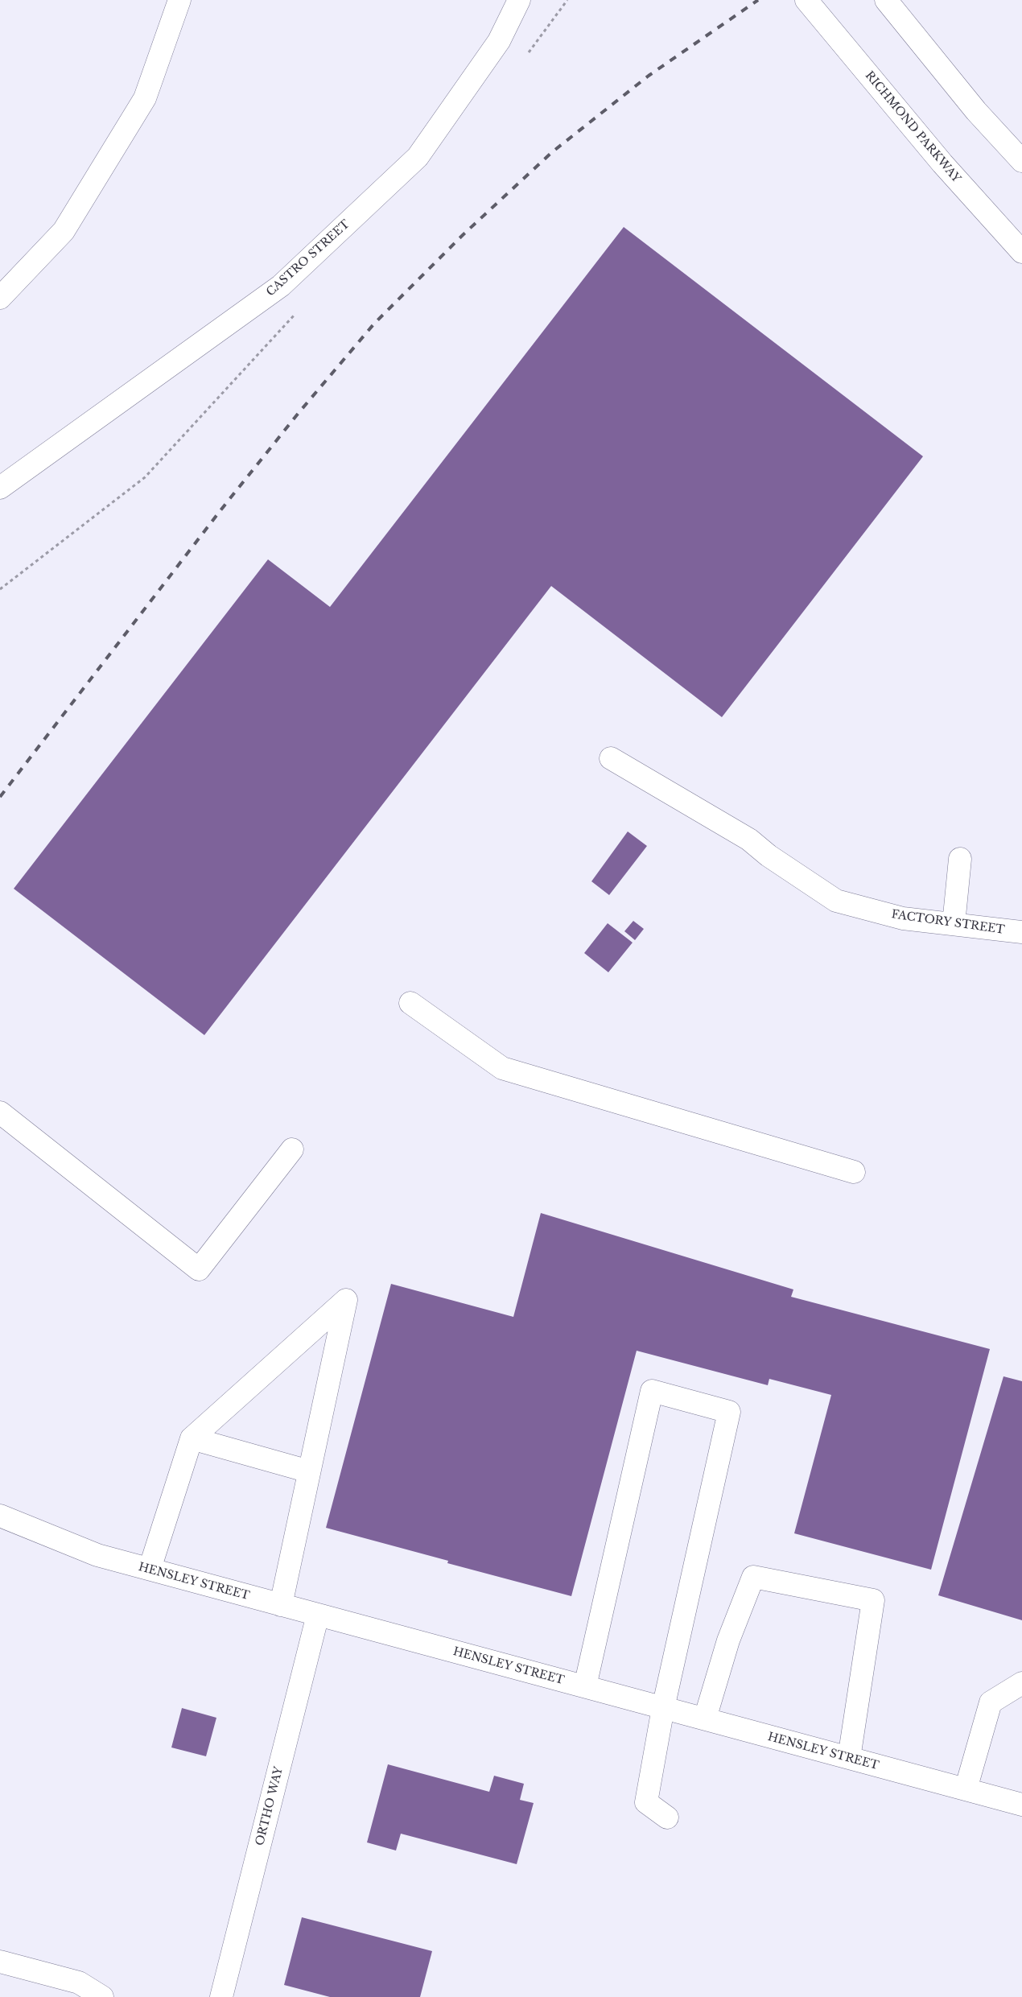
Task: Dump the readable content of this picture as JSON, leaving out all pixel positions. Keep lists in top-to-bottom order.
{
  "streets": {
    "main road": [
      "RICHMOND PARKWAY",
      "CASTRO STREET",
      "FACTORY STREET",
      "HENSLEY STREET",
      "ORTHO WAY"
    ]
  },
  "crossings": [
    ["HENSLEY STREET", "ORTHO WAY"]
  ]
}
